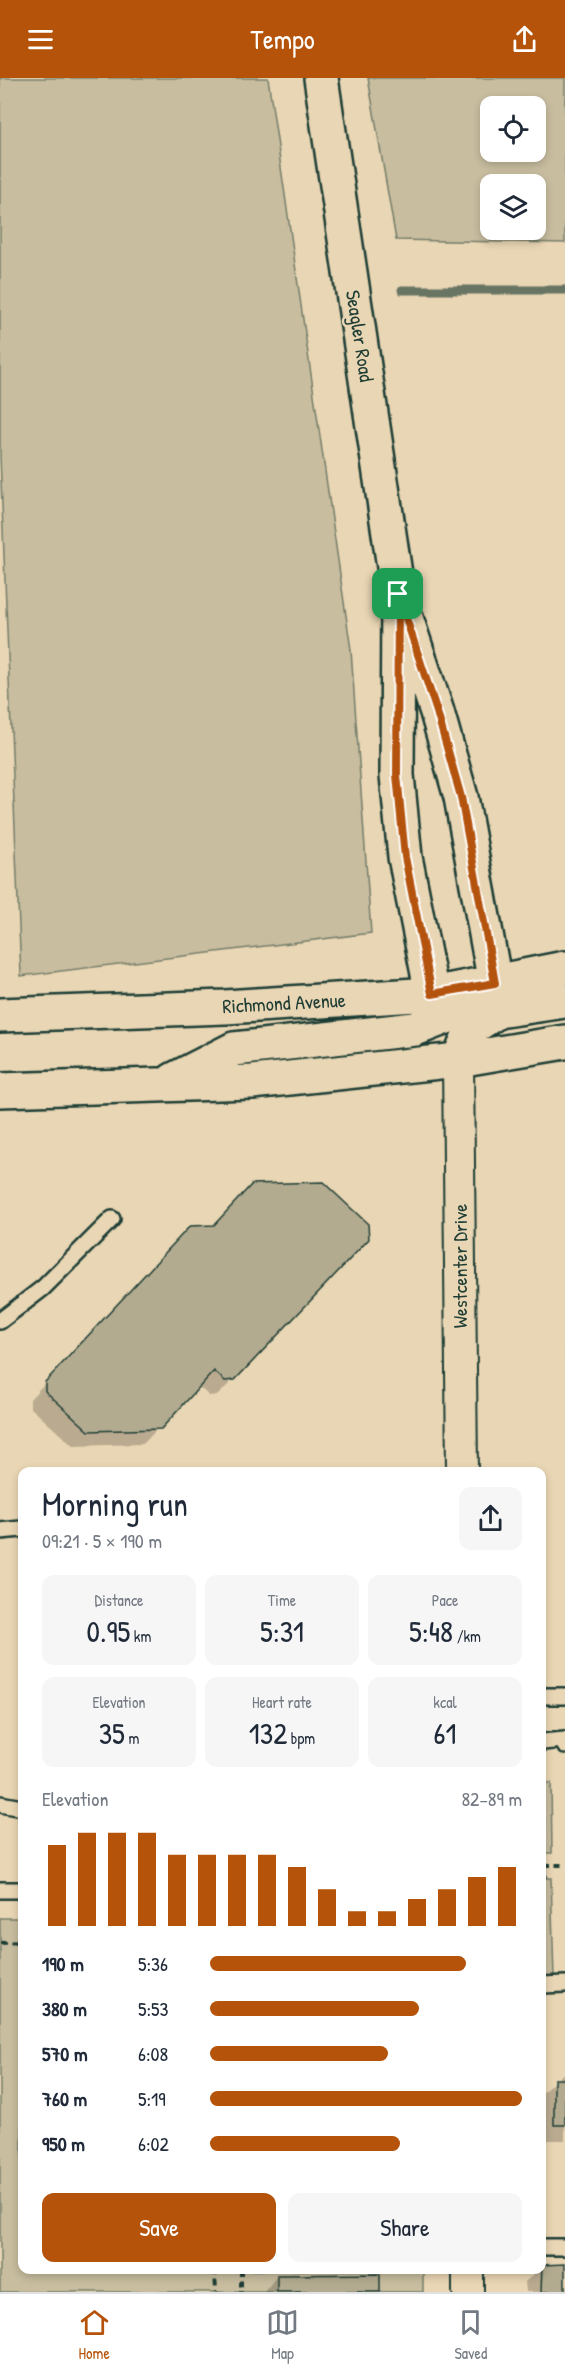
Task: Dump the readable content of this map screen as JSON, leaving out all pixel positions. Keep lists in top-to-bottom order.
{
  "streets": {
    "main road": ["Seagler Road", "Richmond Avenue"],
    "street": ["Westcenter Drive"]
  },
  "crossings": [
    ["Seagler Road", "Richmond Avenue"]
  ],
  "page": {
    "header": "Tempo",
    "heading": ["Morning run", "09:21 · 5 × 190 m"],
    "stats": [
      ["Distance", "0.95 km"],
      ["Time", "5:31"],
      ["Pace", "5:48 /km"],
      ["Elevation", "35 m"],
      ["Heart rate", "132 bpm"],
      ["kcal", "61"]
    ],
    "chart": ["Elevation", "82–89 m"],
    "list": [
      {
        "name": "190 m",
        "note": "5:36"
      },
      {
        "name": "380 m",
        "note": "5:53"
      },
      {
        "name": "570 m",
        "note": "6:08"
      },
      {
        "name": "760 m",
        "note": "5:19"
      },
      {
        "name": "950 m",
        "note": "6:02"
      }
    ],
    "buttons": ["Save", "Share"],
    "tabs": ["Home", "Map", "Saved"]
  }
}
